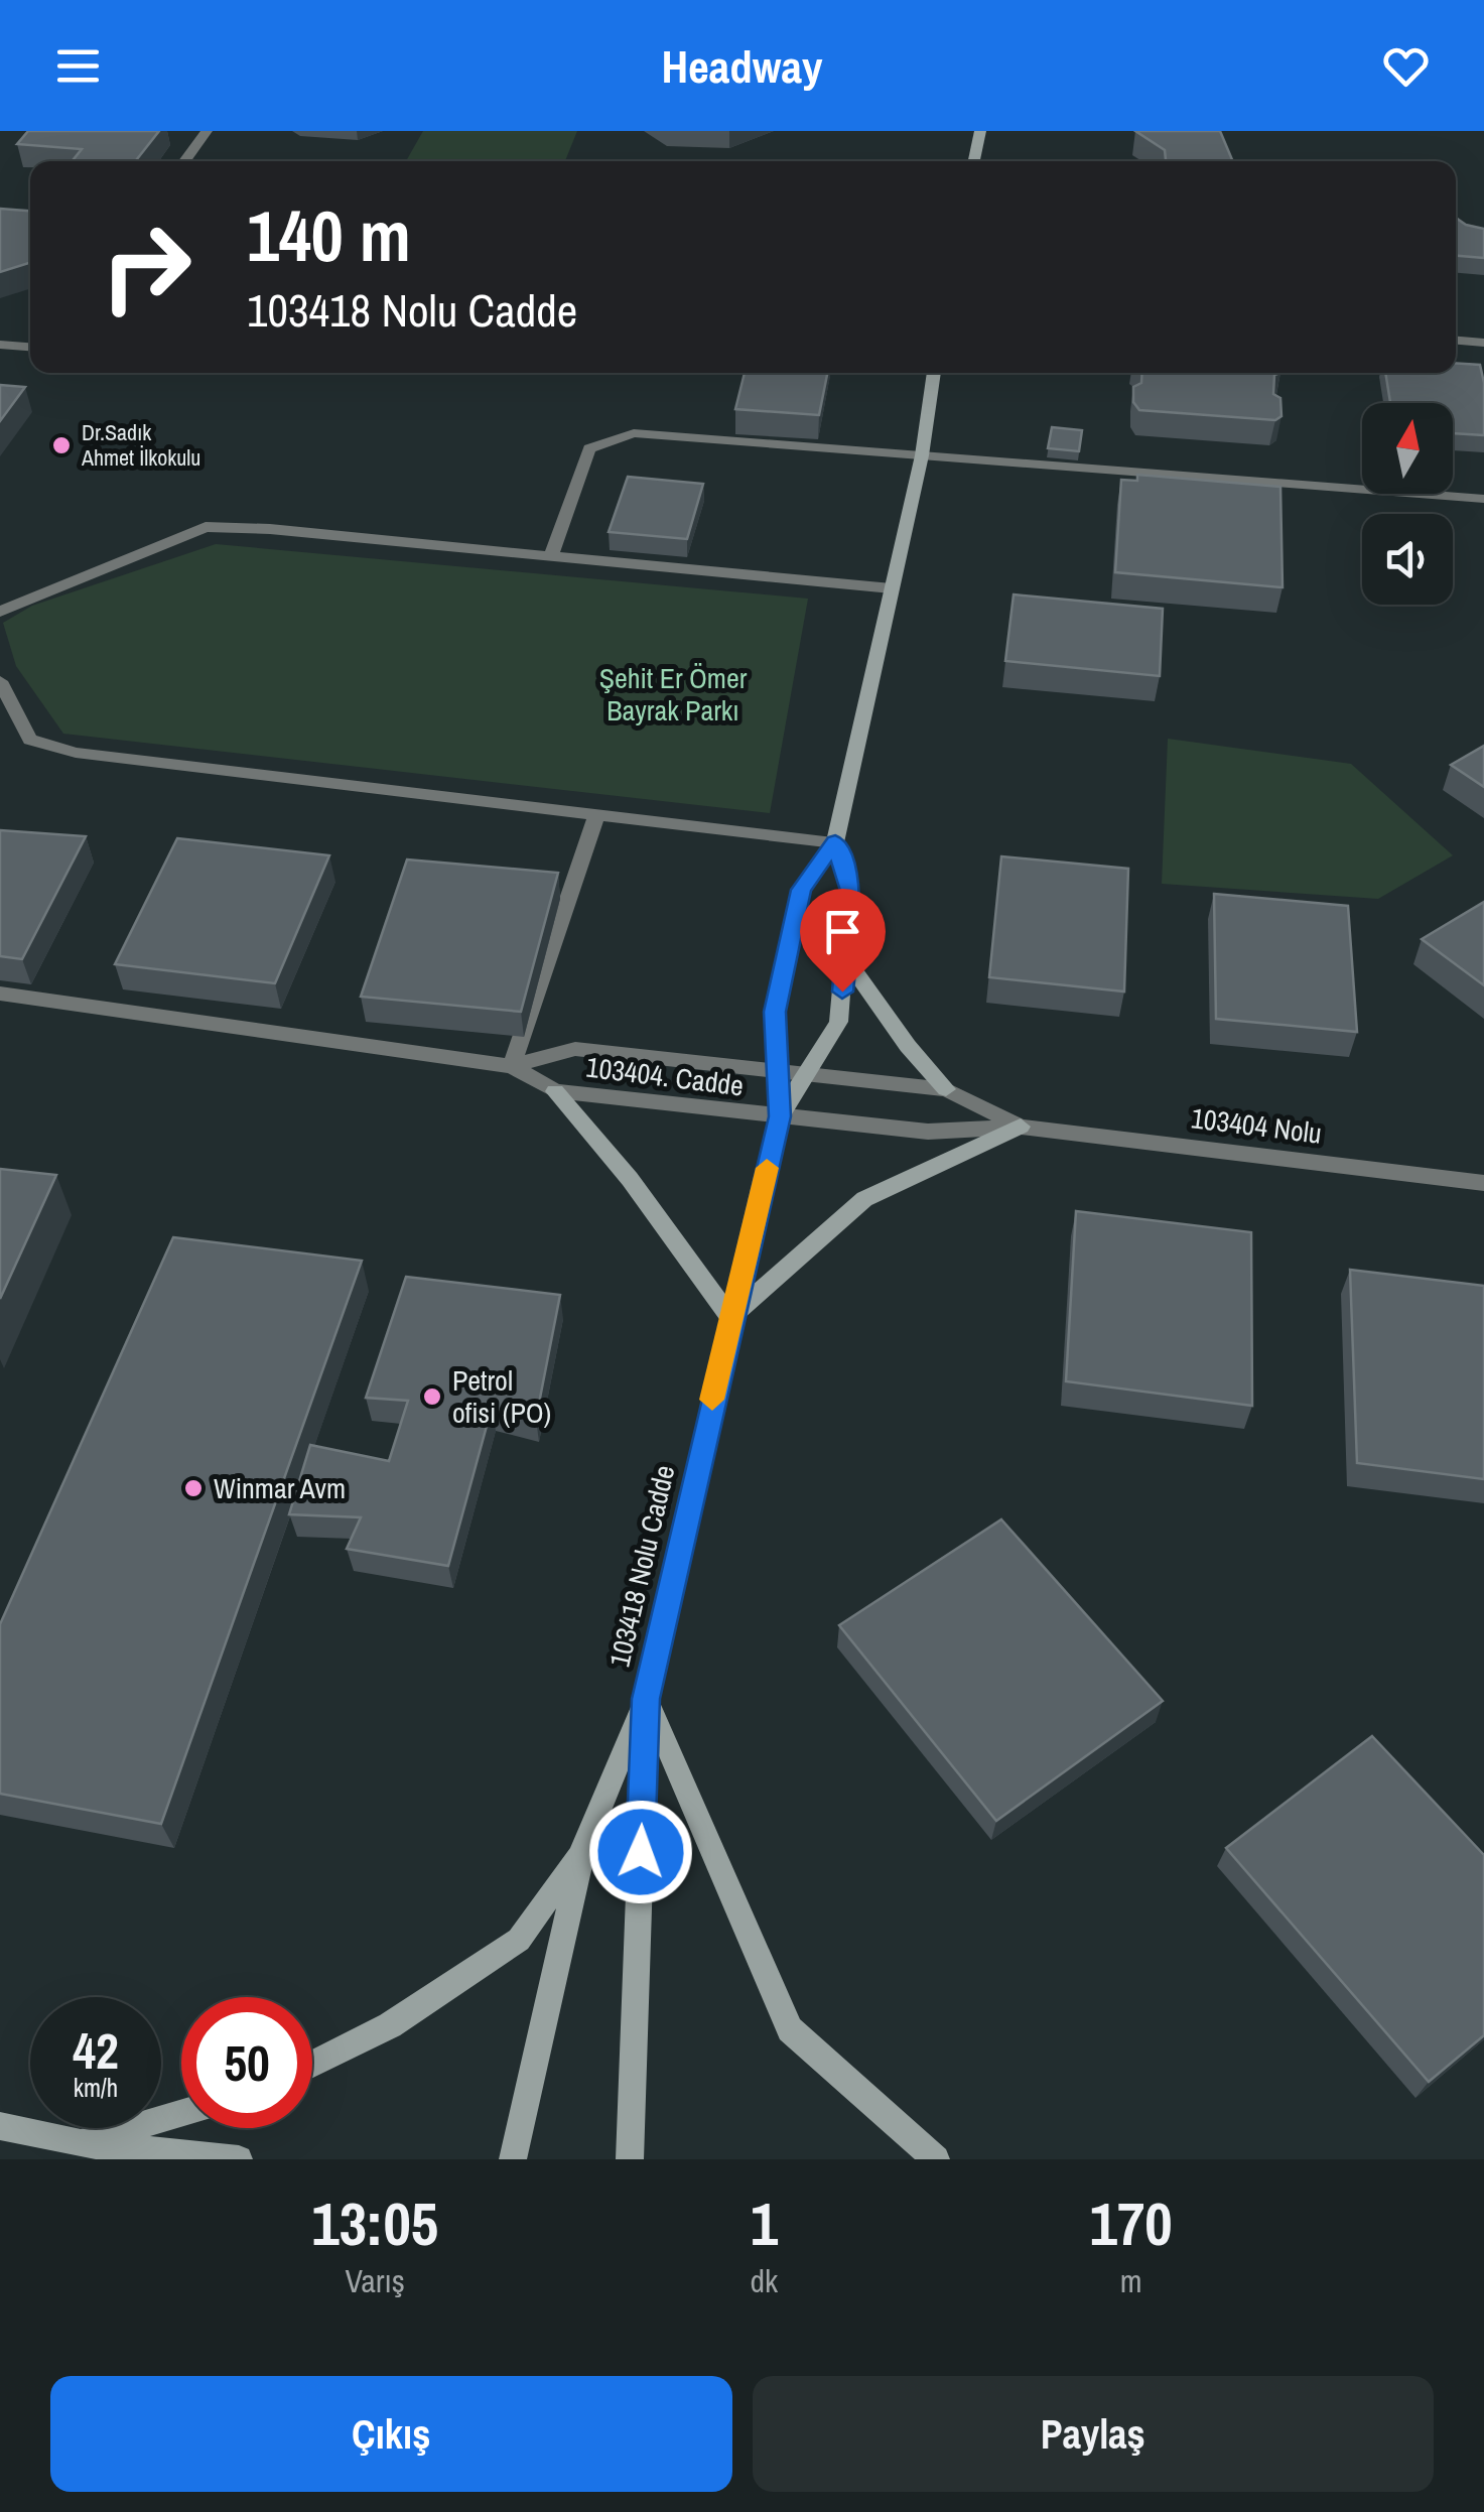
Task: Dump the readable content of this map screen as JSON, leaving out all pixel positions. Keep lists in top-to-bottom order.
{
  "streets": {
    "main road": ["103418 Nolu Cadde"],
    "street": ["103404. Cadde", "103404 Nolu"]
  },
  "crossings": [
    ["103404. Cadde", "103404 Nolu"],
    ["103404. Cadde", "103418 Nolu Cadde"]
  ],
  "parks": ["Şehit Er Ömer Bayrak Parkı"],
  "places": ["Dr.Sadık Ahmet İlkokulu", "Petrol ofisi (PO)", "Winmar Avm"],
  "north": "top",
  "page": {
    "header": "Headway",
    "turn": ["140 m", "103418 Nolu Cadde"],
    "speed": "42 km/h",
    "limit": "50",
    "eta": [
      "13:05",
      "Varış",
      "1",
      "dk",
      "170",
      "m"
    ],
    "buttons": ["Çıkış", "Paylaş"]
  }
}
